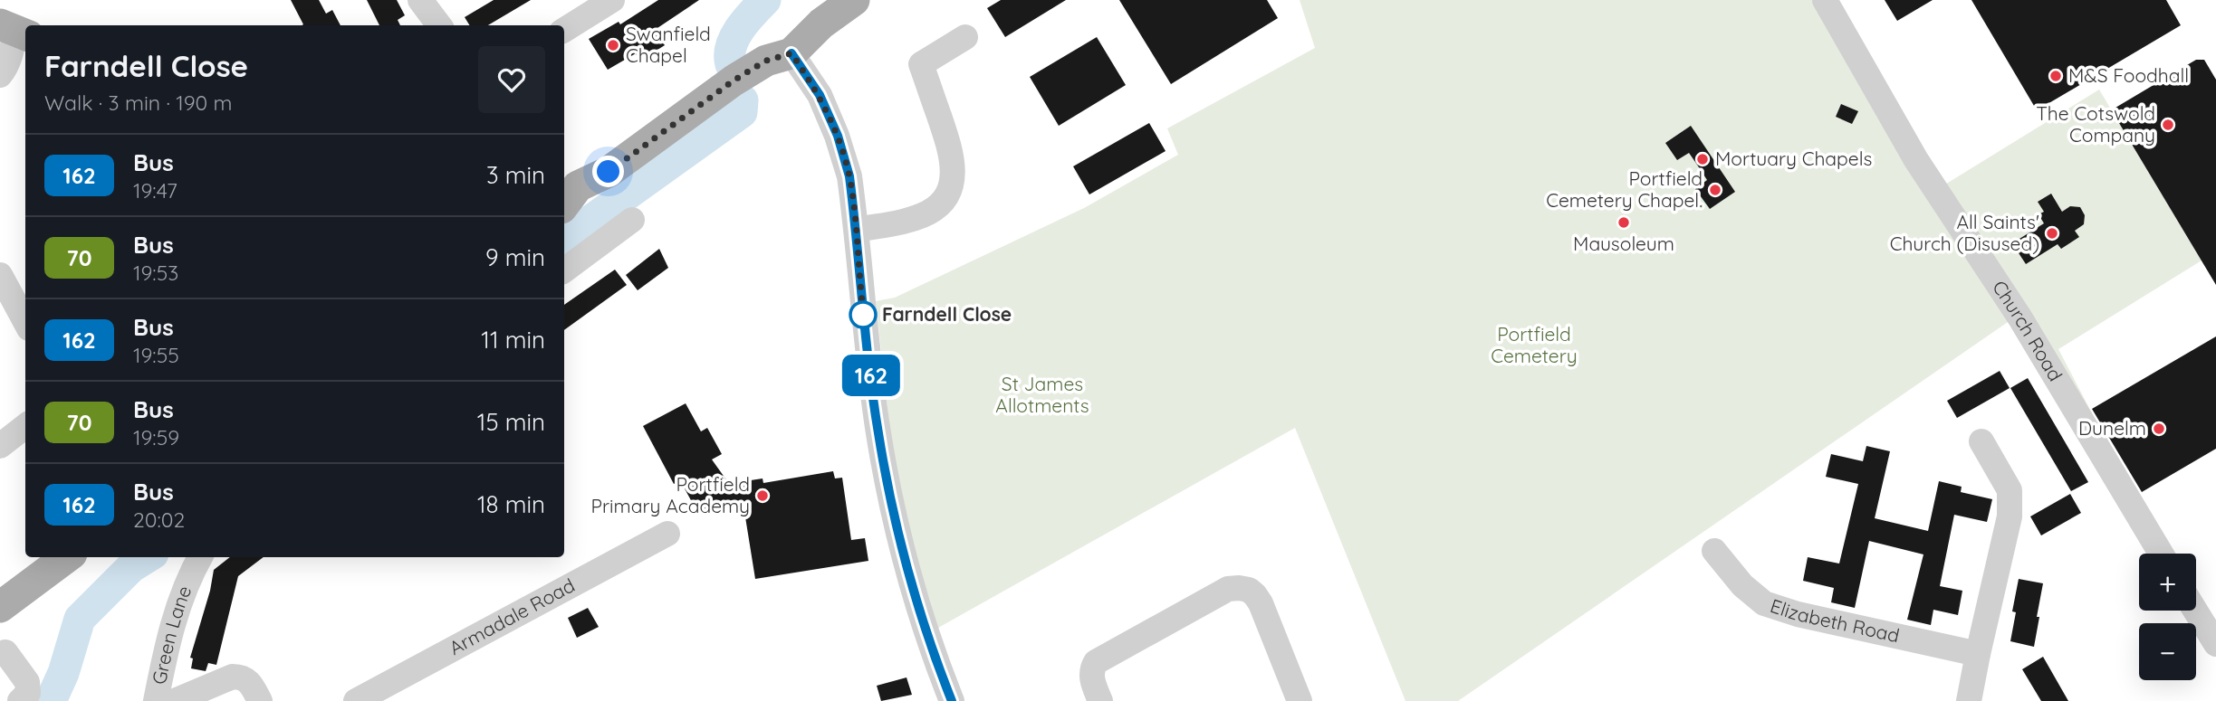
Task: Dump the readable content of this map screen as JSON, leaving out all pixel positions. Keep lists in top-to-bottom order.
{
  "streets": {
    "street": [
      "Church Road",
      "Armadale Road",
      "Elizabeth Road",
      "Green Lane"
    ]
  },
  "parks": ["Portfield Cemetery", "St James Allotments"],
  "places": [
    "Swanfield Chapel",
    "M&S Foodhall",
    "The Cotswold Company",
    "Mortuary Chapels",
    "Portfield Cemetery Chapel.",
    "Mausoleum",
    "All Saints' Church (Disused)",
    "Farndell Close",
    "Dunelm",
    "Portfield Primary Academy"
  ],
  "lines": ["bus line 162"],
  "page": {
    "on_map": "162",
    "heading": ["Farndell Close", "Walk · 3 min · 190 m"],
    "list": [
      {
        "mark": "162",
        "name": "Bus",
        "note": "19:47",
        "value": "3 min"
      },
      {
        "mark": "70",
        "name": "Bus",
        "note": "19:53",
        "value": "9 min"
      },
      {
        "mark": "162",
        "name": "Bus",
        "note": "19:55",
        "value": "11 min"
      },
      {
        "mark": "70",
        "name": "Bus",
        "note": "19:59",
        "value": "15 min"
      },
      {
        "mark": "162",
        "name": "Bus",
        "note": "20:02",
        "value": "18 min"
      }
    ],
    "map_buttons": ["+", "−"]
  }
}
